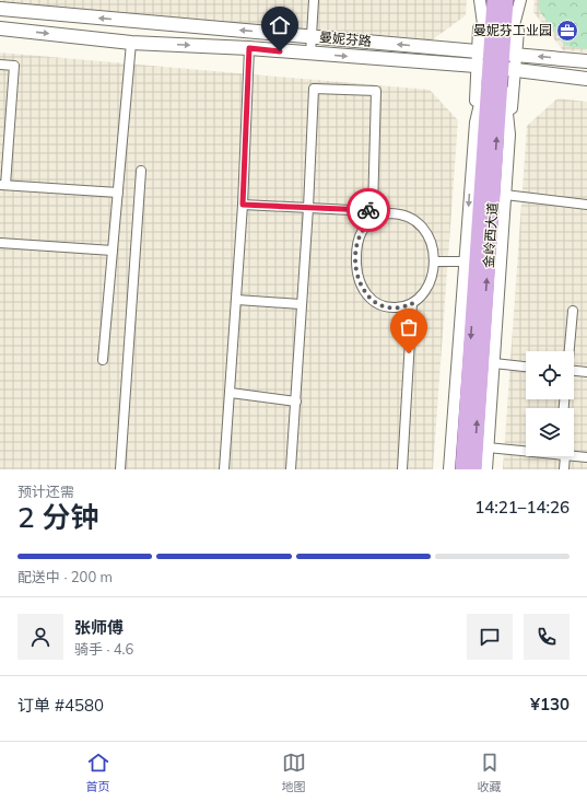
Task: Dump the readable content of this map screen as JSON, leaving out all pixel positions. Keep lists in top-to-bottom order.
{
  "streets": {
    "main road": ["曼妮芬路", "金岭西大道"]
  },
  "crossings": [
    ["曼妮芬路", "金岭西大道"]
  ],
  "places": {
    "office": ["曼妮芬工业园"]
  },
  "page": {
    "heading": ["2 分钟", "预计还需", "14:21–14:26"],
    "panel": [
      "张师傅",
      "骑手 · 4.6",
      "订单 #4580",
      "¥130"
    ],
    "bar": "配送中 · 200 m",
    "tabs": ["首页", "地图", "收藏"]
  }
}
